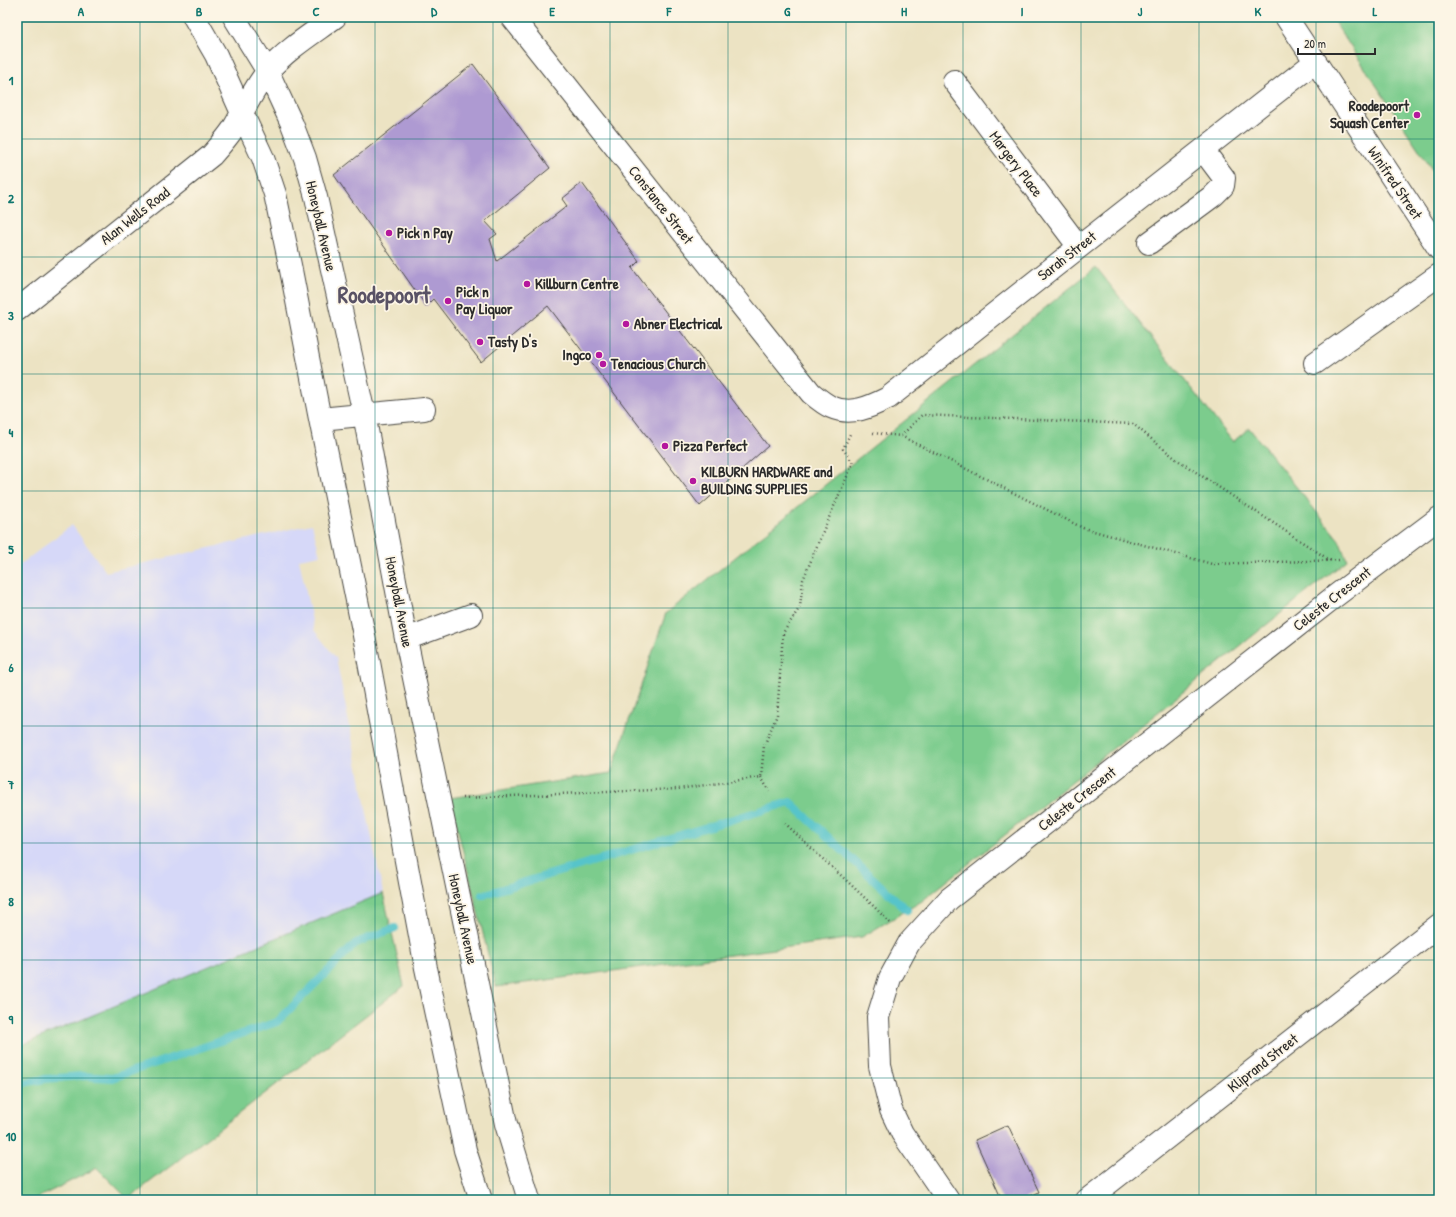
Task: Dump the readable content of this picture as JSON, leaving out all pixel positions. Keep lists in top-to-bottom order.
{
  "streets": {
    "street": [
      "Margery Place",
      "Winifred Street",
      "Constance Street",
      "Alan Wells Road",
      "Honeyball Avenue",
      "Sarah Street",
      "Celeste Crescent",
      "Kliprand Street"
    ]
  },
  "crossings": [
    ["Margery Place", "Sarah Street"],
    ["Winifred Street", "Sarah Street"],
    ["Constance Street", "Sarah Street"]
  ],
  "districts": ["Roodepoort"],
  "places": [
    "Roodepoort Squash Center",
    "Pick n Pay",
    "Killburn Centre",
    "Pick n Pay Liquor",
    "Abner Electrical",
    "Tasty D's",
    "Ingco",
    "Tenacious Church",
    "Pizza Perfect",
    "KILBURN HARDWARE and BUILDING SUPPLIES"
  ],
  "scale_bar": "20 m",
  "grid": {
    "columns": [
      "A",
      "B",
      "C",
      "D",
      "E",
      "F",
      "G",
      "H",
      "I",
      "J",
      "K",
      "L"
    ],
    "rows": [
      "1",
      "2",
      "3",
      "4",
      "5",
      "6",
      "7",
      "8",
      "9",
      "10"
    ]
  }
}
